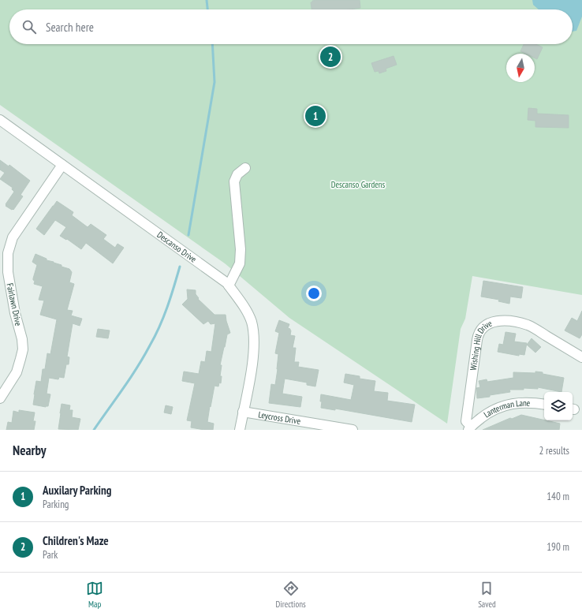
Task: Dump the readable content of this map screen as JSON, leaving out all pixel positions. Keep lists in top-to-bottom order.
{
  "streets": {
    "street": [
      "Descanso Drive",
      "Fairlawn Drive",
      "Wishing Hill Drive",
      "Lanterman Lane",
      "Leycross Drive"
    ]
  },
  "crossings": [
    ["Descanso Drive", "Fairlawn Drive"],
    ["Descanso Drive", "Leycross Drive"],
    ["Wishing Hill Drive", "Lanterman Lane"]
  ],
  "parks": ["Descanso Gardens"],
  "north": "bottom",
  "page": {
    "search": "Search here",
    "pins": ["2", "1"],
    "heading": ["Nearby", "2 results"],
    "list": [
      {
        "mark": "1",
        "name": "Auxilary Parking",
        "note": "Parking",
        "value": "140 m"
      },
      {
        "mark": "2",
        "name": "Children's Maze",
        "note": "Park",
        "value": "190 m"
      }
    ],
    "nav": ["Map", "Directions", "Saved"]
  }
}
